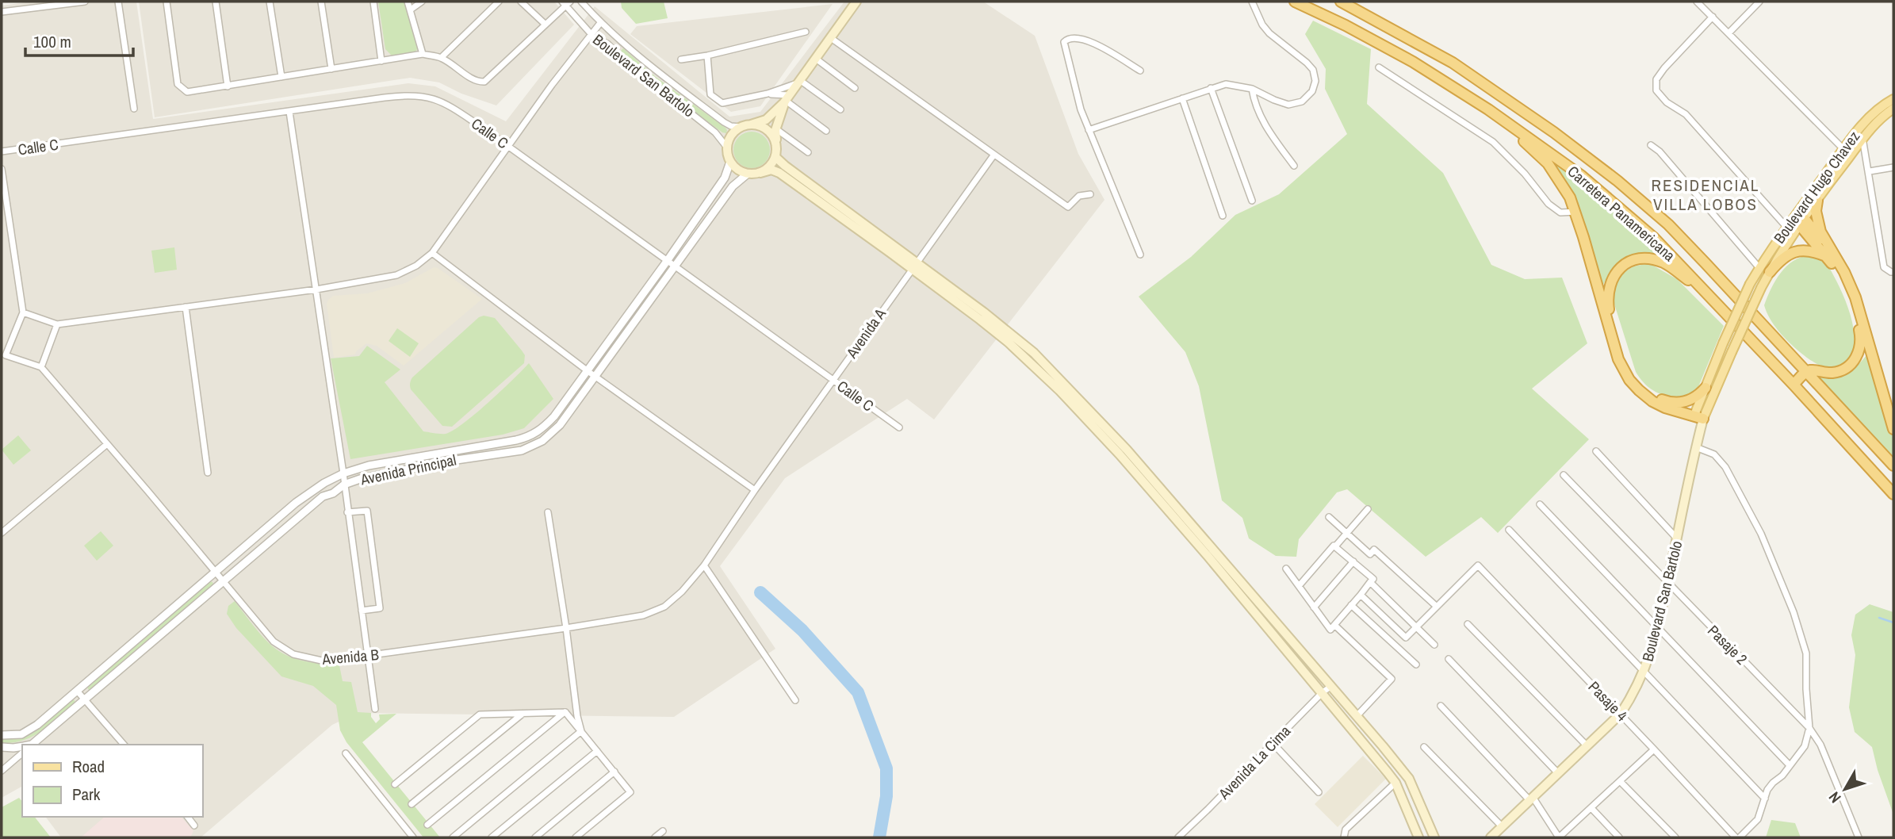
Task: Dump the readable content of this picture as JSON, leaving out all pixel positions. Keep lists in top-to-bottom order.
{
  "streets": {
    "highway": ["Carretera Panamericana"],
    "main road": ["Boulevard San Bartolo", "Boulevard Hugo Chavez"],
    "street": [
      "Calle C",
      "Avenida A",
      "Avenida Principal",
      "Pasaje 2",
      "Avenida B",
      "Pasaje 4",
      "Avenida La Cima"
    ]
  },
  "crossings": [
    ["Boulevard San Bartolo", "Avenida Principal"],
    ["Boulevard San Bartolo", "Pasaje 2"],
    ["Boulevard San Bartolo", "Pasaje 4"],
    ["Calle C", "Avenida A"],
    ["Calle C", "Avenida Principal"],
    ["Avenida A", "Avenida B"],
    ["Avenida Principal", "Avenida B"]
  ],
  "districts": ["RESIDENCIAL VILLA LOBOS"],
  "legend": ["Road", "Park"],
  "scale_bar": "100 m",
  "north": "bottom left"
}
